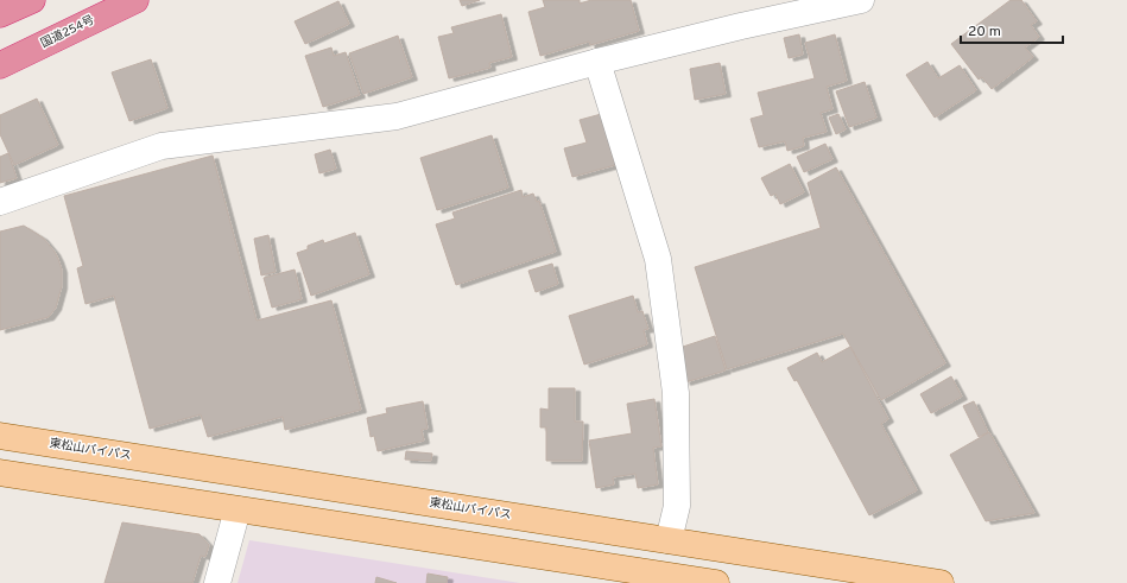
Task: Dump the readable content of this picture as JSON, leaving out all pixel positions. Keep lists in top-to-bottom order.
{
  "streets": {
    "highway": ["国道254号"],
    "main road": ["東松山バイパス"]
  },
  "scale_bar": "20 m"
}
